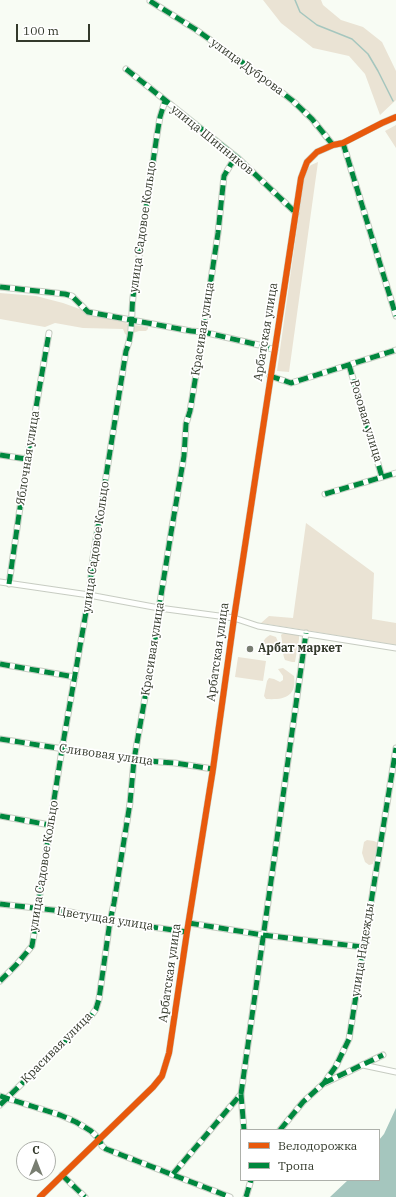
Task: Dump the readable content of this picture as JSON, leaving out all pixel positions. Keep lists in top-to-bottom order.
{
  "streets": {
    "street": [
      "улица Дуброва",
      "улица Шинников",
      "улица Садовое Кольцо",
      "Красивая улица",
      "Арбатская улица",
      "Розовая улица",
      "Яблочная улица",
      "Сливовая улица",
      "Цветущая улица",
      "улица Надежды"
    ]
  },
  "crossings": [
    ["улица Дуброва", "Арбатская улица"],
    ["улица Шинников", "улица Садовое Кольцо"],
    ["улица Шинников", "Красивая улица"],
    ["улица Шинников", "Арбатская улица"],
    ["улица Садовое Кольцо", "Сливовая улица"],
    ["улица Садовое Кольцо", "Цветущая улица"],
    ["Красивая улица", "Сливовая улица"],
    ["Красивая улица", "Цветущая улица"],
    ["Арбатская улица", "Сливовая улица"],
    ["Арбатская улица", "Цветущая улица"]
  ],
  "places": ["Арбат маркет"],
  "legend": ["Велодорожка", "Тропа"],
  "scale_bar": "100 m",
  "north": "top"
}
